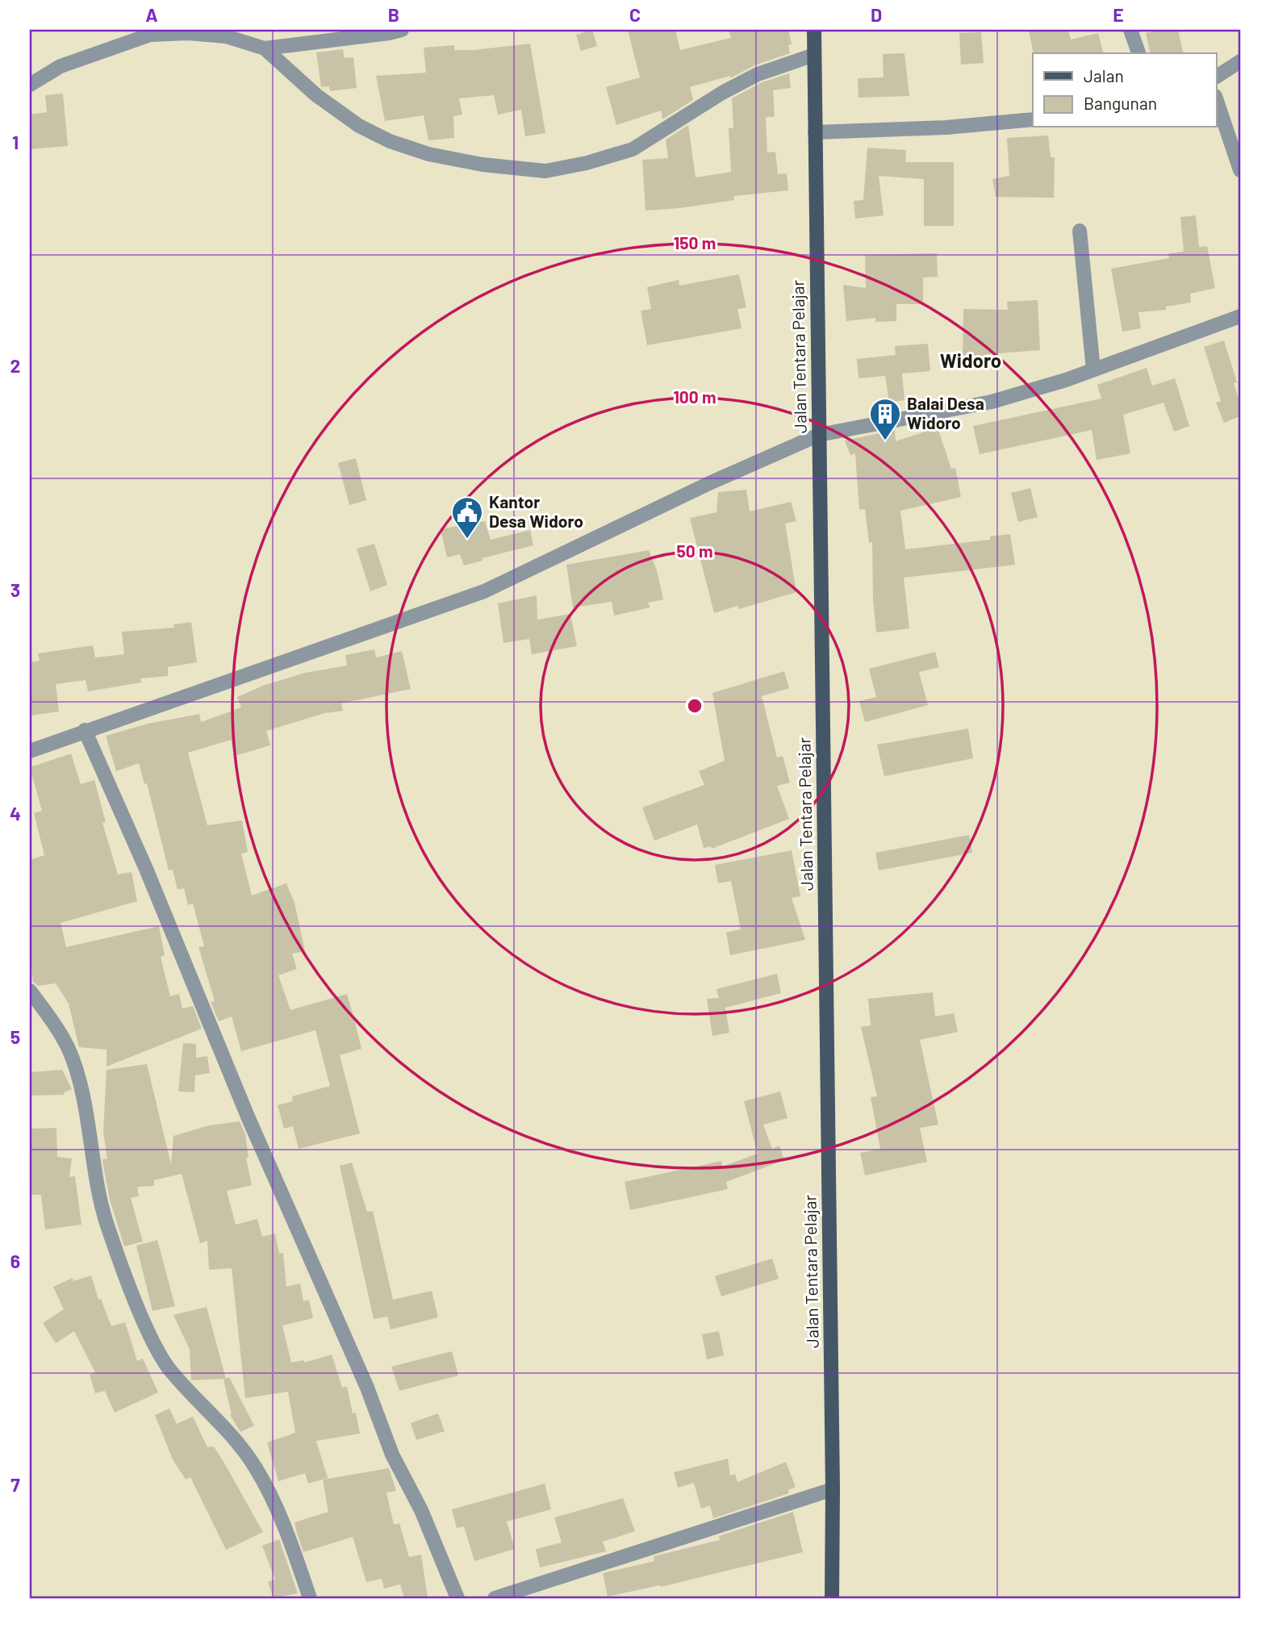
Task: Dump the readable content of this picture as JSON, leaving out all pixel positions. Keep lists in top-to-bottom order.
{
  "streets": {
    "main road": ["Jalan Tentara Pelajar"]
  },
  "districts": ["Widoro"],
  "places": {
    "building": ["Balai Desa Widoro"],
    "public building": ["Kantor Desa Widoro"]
  },
  "legend": ["Jalan", "Bangunan"],
  "grid": {
    "columns": [
      "A",
      "B",
      "C",
      "D",
      "E"
    ],
    "rows": [
      "1",
      "2",
      "3",
      "4",
      "5",
      "6",
      "7"
    ]
  },
  "rings": ["150 m", "100 m", "50 m"]
}
